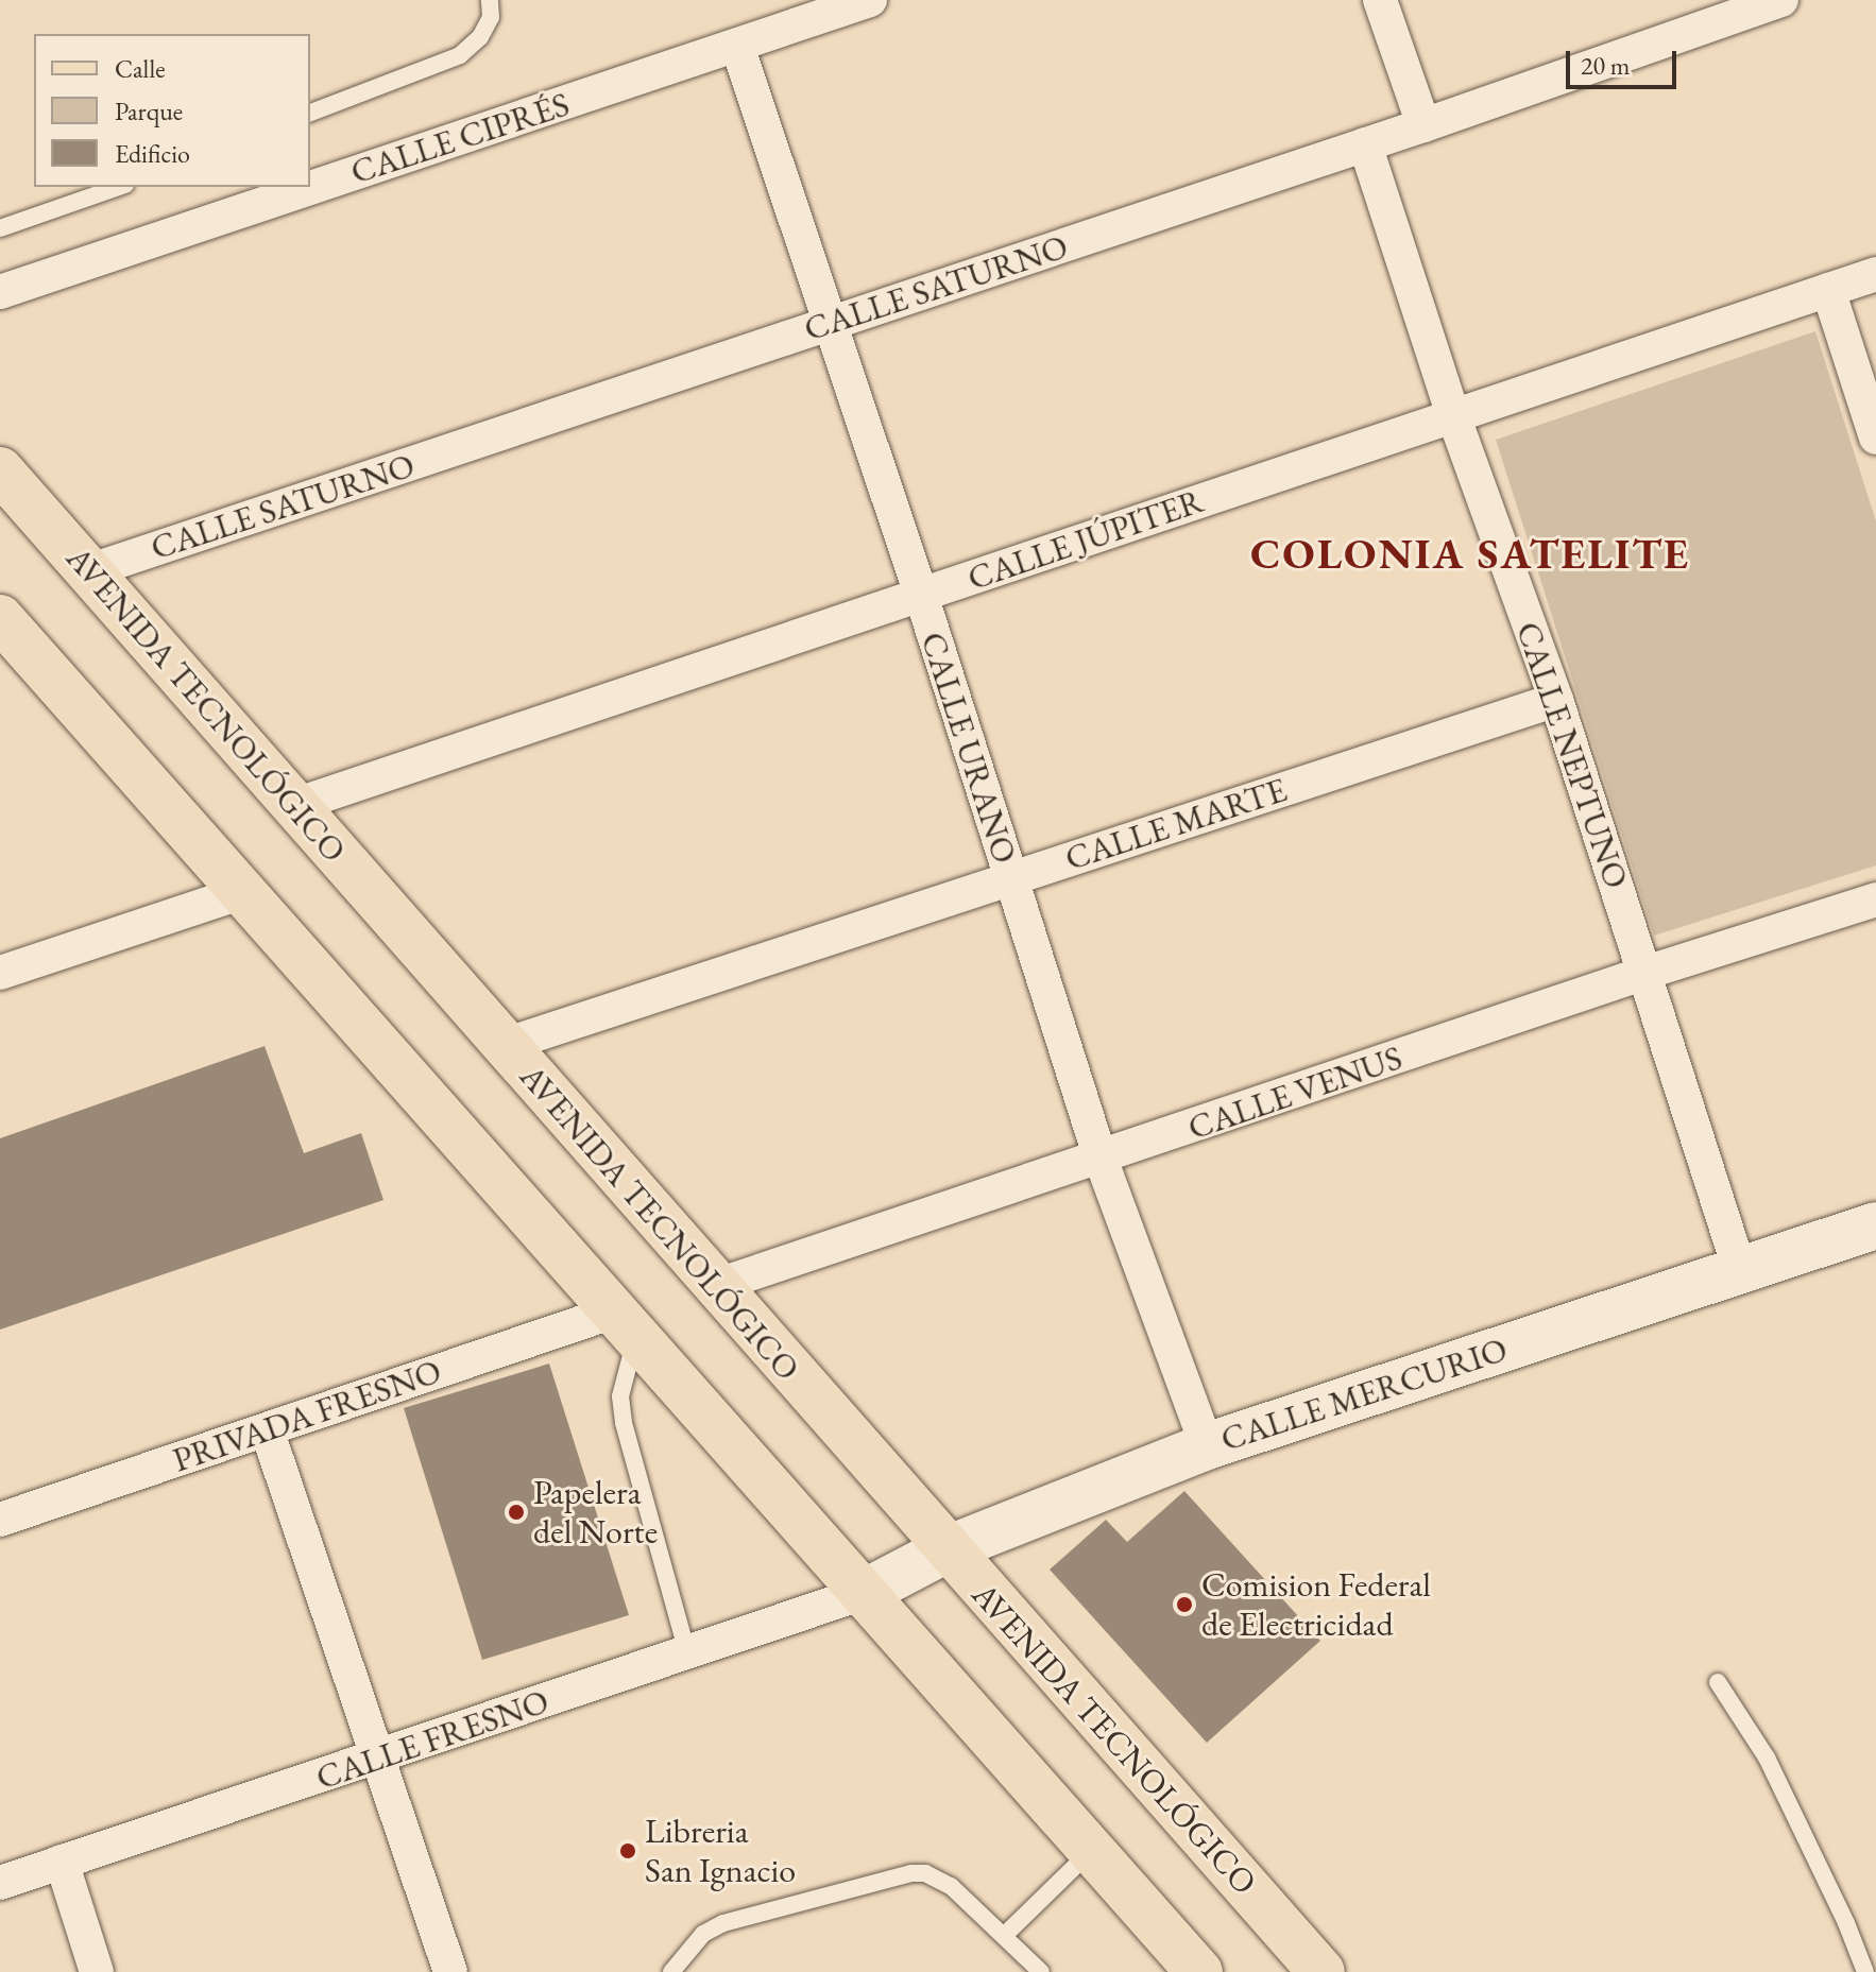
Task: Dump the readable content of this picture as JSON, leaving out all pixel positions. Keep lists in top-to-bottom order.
{
  "streets": {
    "main road": ["AVENIDA TECNOLÓGICO", "CALLE MERCURIO"],
    "street": [
      "CALLE CIPRÉS",
      "CALLE SATURNO",
      "CALLE JÚPITER",
      "CALLE URANO",
      "CALLE NEPTUNO",
      "CALLE MARTE",
      "CALLE VENUS",
      "PRIVADA FRESNO",
      "CALLE FRESNO"
    ]
  },
  "crossings": [
    ["CALLE CIPRÉS", "CALLE URANO"],
    ["CALLE SATURNO", "AVENIDA TECNOLÓGICO"],
    ["CALLE SATURNO", "CALLE URANO"],
    ["CALLE SATURNO", "CALLE NEPTUNO"],
    ["CALLE JÚPITER", "AVENIDA TECNOLÓGICO"],
    ["CALLE JÚPITER", "CALLE URANO"],
    ["CALLE JÚPITER", "CALLE NEPTUNO"],
    ["AVENIDA TECNOLÓGICO", "CALLE MARTE"],
    ["AVENIDA TECNOLÓGICO", "CALLE VENUS"],
    ["AVENIDA TECNOLÓGICO", "CALLE MERCURIO"],
    ["CALLE URANO", "CALLE MARTE"],
    ["CALLE URANO", "CALLE VENUS"],
    ["CALLE URANO", "CALLE MERCURIO"],
    ["CALLE NEPTUNO", "CALLE MARTE"],
    ["CALLE NEPTUNO", "CALLE VENUS"],
    ["CALLE NEPTUNO", "CALLE MERCURIO"],
    ["CALLE MERCURIO", "CALLE FRESNO"]
  ],
  "districts": ["COLONIA SATELITE"],
  "places": ["Papelera del Norte", "Comision Federal de Electricidad", "Libreria San Ignacio"],
  "legend": ["Calle", "Parque", "Edificio"],
  "scale_bar": "20 m"
}
